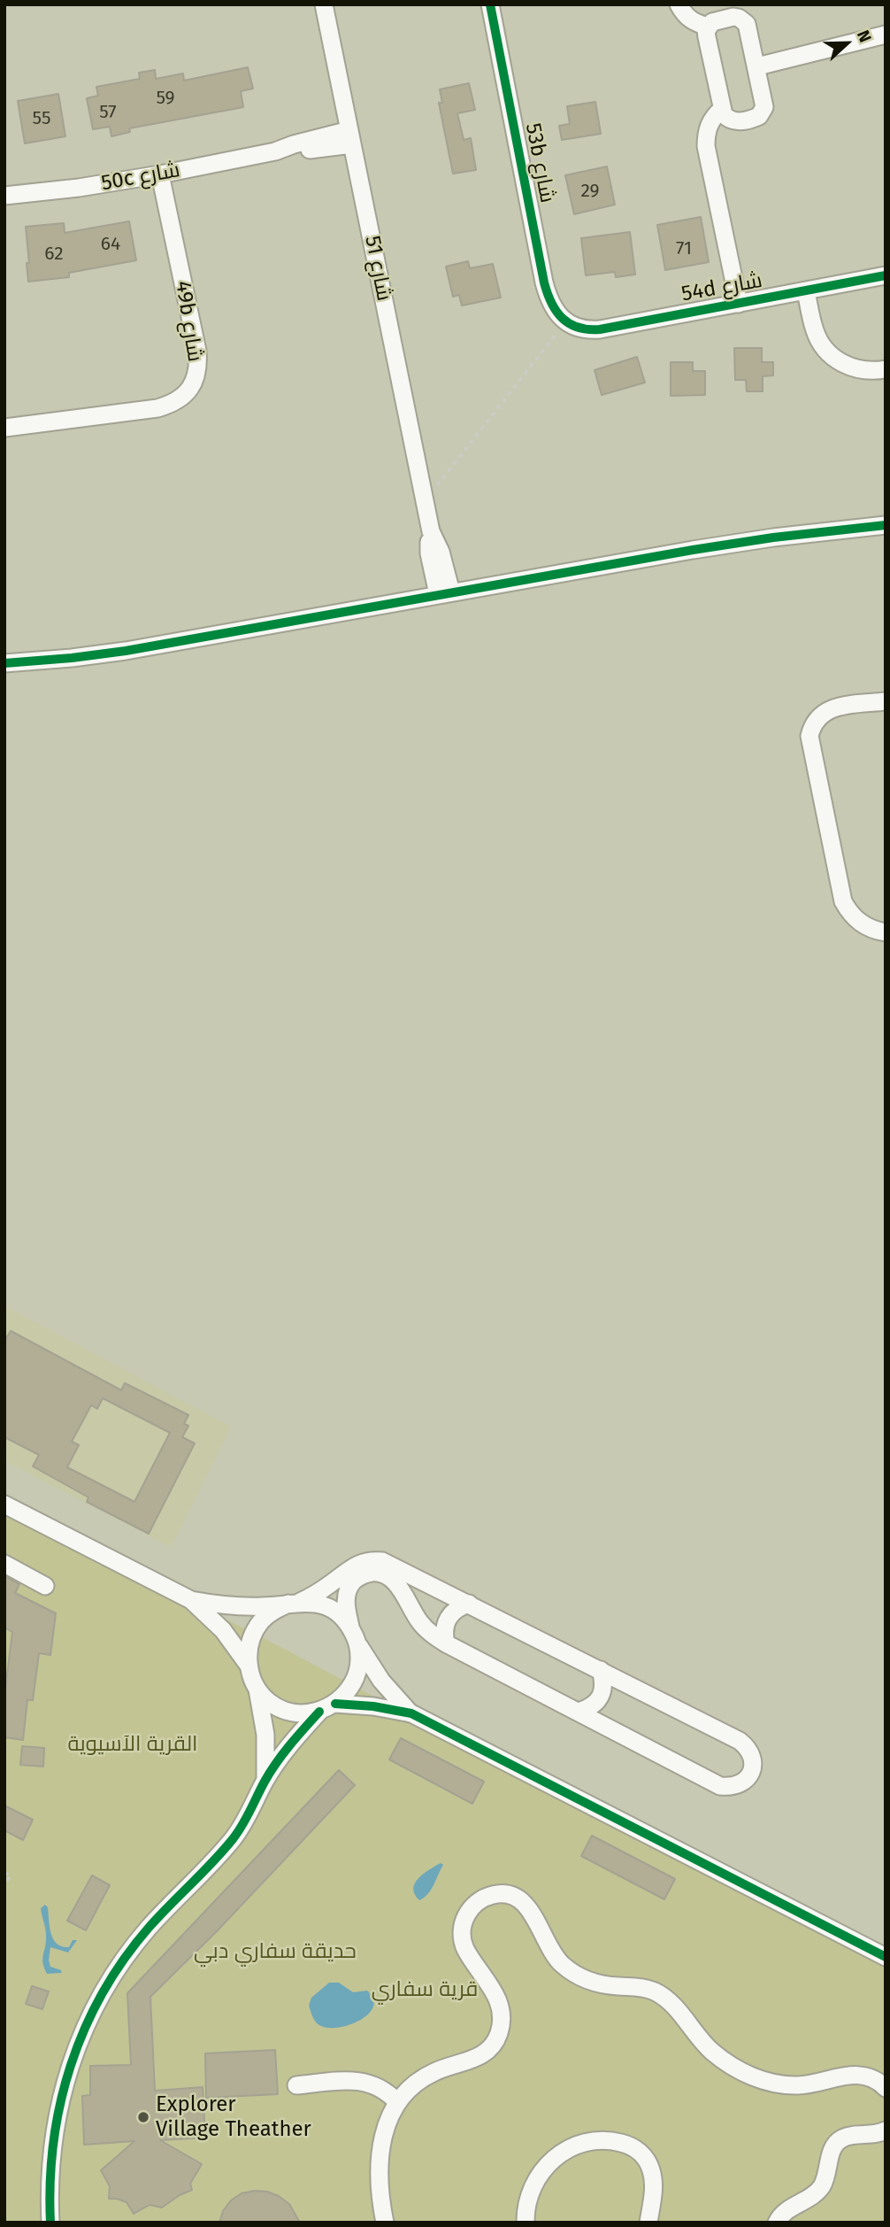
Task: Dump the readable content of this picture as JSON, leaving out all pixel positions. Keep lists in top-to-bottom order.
{
  "streets": {
    "street": [
      "53b شارع",
      "50c شارع",
      "شارع 51",
      "54d شارع",
      "49b شارع"
    ]
  },
  "crossings": [
    ["53b شارع", "54d شارع"],
    ["50c شارع", "شارع 51"],
    ["50c شارع", "49b شارع"]
  ],
  "parks": ["القرية الآسيوية", "حديقة سفاري دبي", "قرية سفاري"],
  "places": ["Explorer Village Theather"],
  "house_numbers": [
    "59",
    "57",
    "55",
    "29",
    "64",
    "71",
    "62"
  ],
  "north": "right"
}
